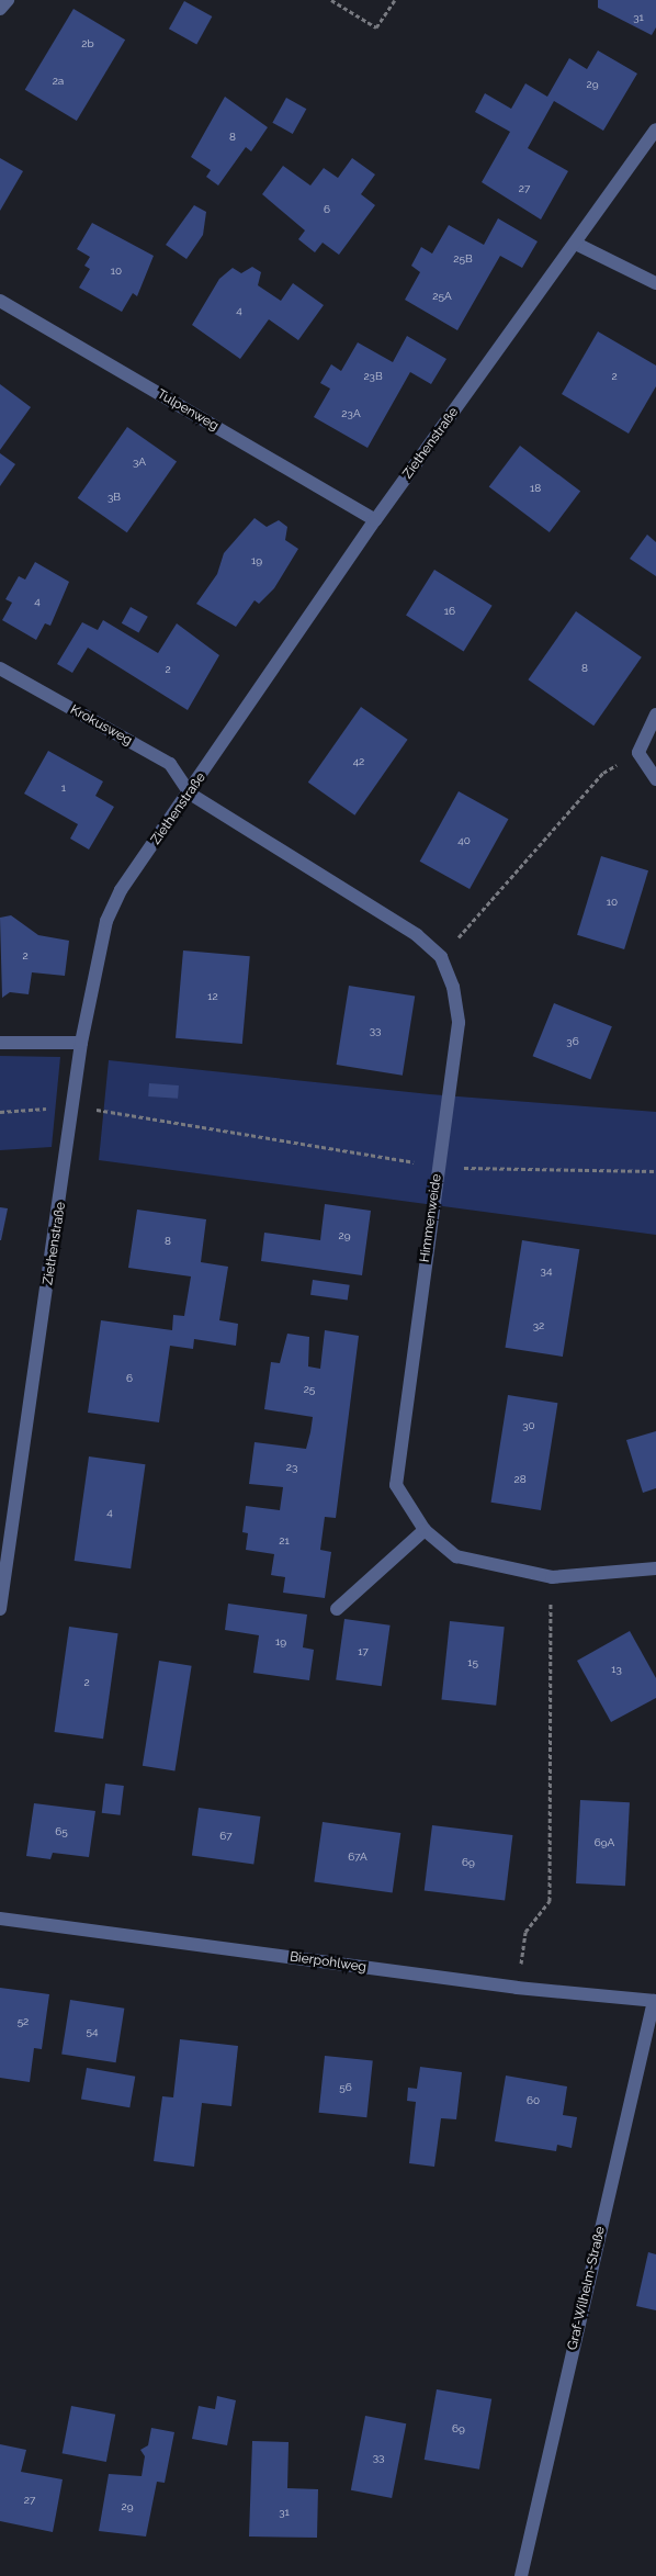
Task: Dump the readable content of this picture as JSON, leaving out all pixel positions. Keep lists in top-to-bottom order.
{
  "streets": {
    "street": [
      "Tulpenweg",
      "Ziethenstraße",
      "Krokusweg",
      "Himmenweide",
      "Bierpohlweg",
      "Graf-Wilhelm-Straße"
    ]
  },
  "crossings": [
    ["Tulpenweg", "Ziethenstraße"],
    ["Ziethenstraße", "Krokusweg"],
    ["Ziethenstraße", "Himmenweide"],
    ["Krokusweg", "Himmenweide"],
    ["Bierpohlweg", "Graf-Wilhelm-Straße"]
  ],
  "house_numbers": [
    "31",
    "2b",
    "2a",
    "29",
    "8",
    "27",
    "6",
    "25B",
    "10",
    "25A",
    "4",
    "23B",
    "2",
    "23A",
    "3A",
    "18",
    "3B",
    "19",
    "4",
    "16",
    "8",
    "2",
    "42",
    "1",
    "40",
    "10",
    "2",
    "12",
    "33",
    "36",
    "29",
    "8",
    "34",
    "32",
    "6",
    "25",
    "30",
    "23",
    "28",
    "4",
    "21",
    "19",
    "17",
    "15",
    "13",
    "2",
    "65",
    "67",
    "69A",
    "67A",
    "69",
    "52",
    "54",
    "56",
    "60",
    "69",
    "33",
    "27",
    "29",
    "31"
  ]
}
